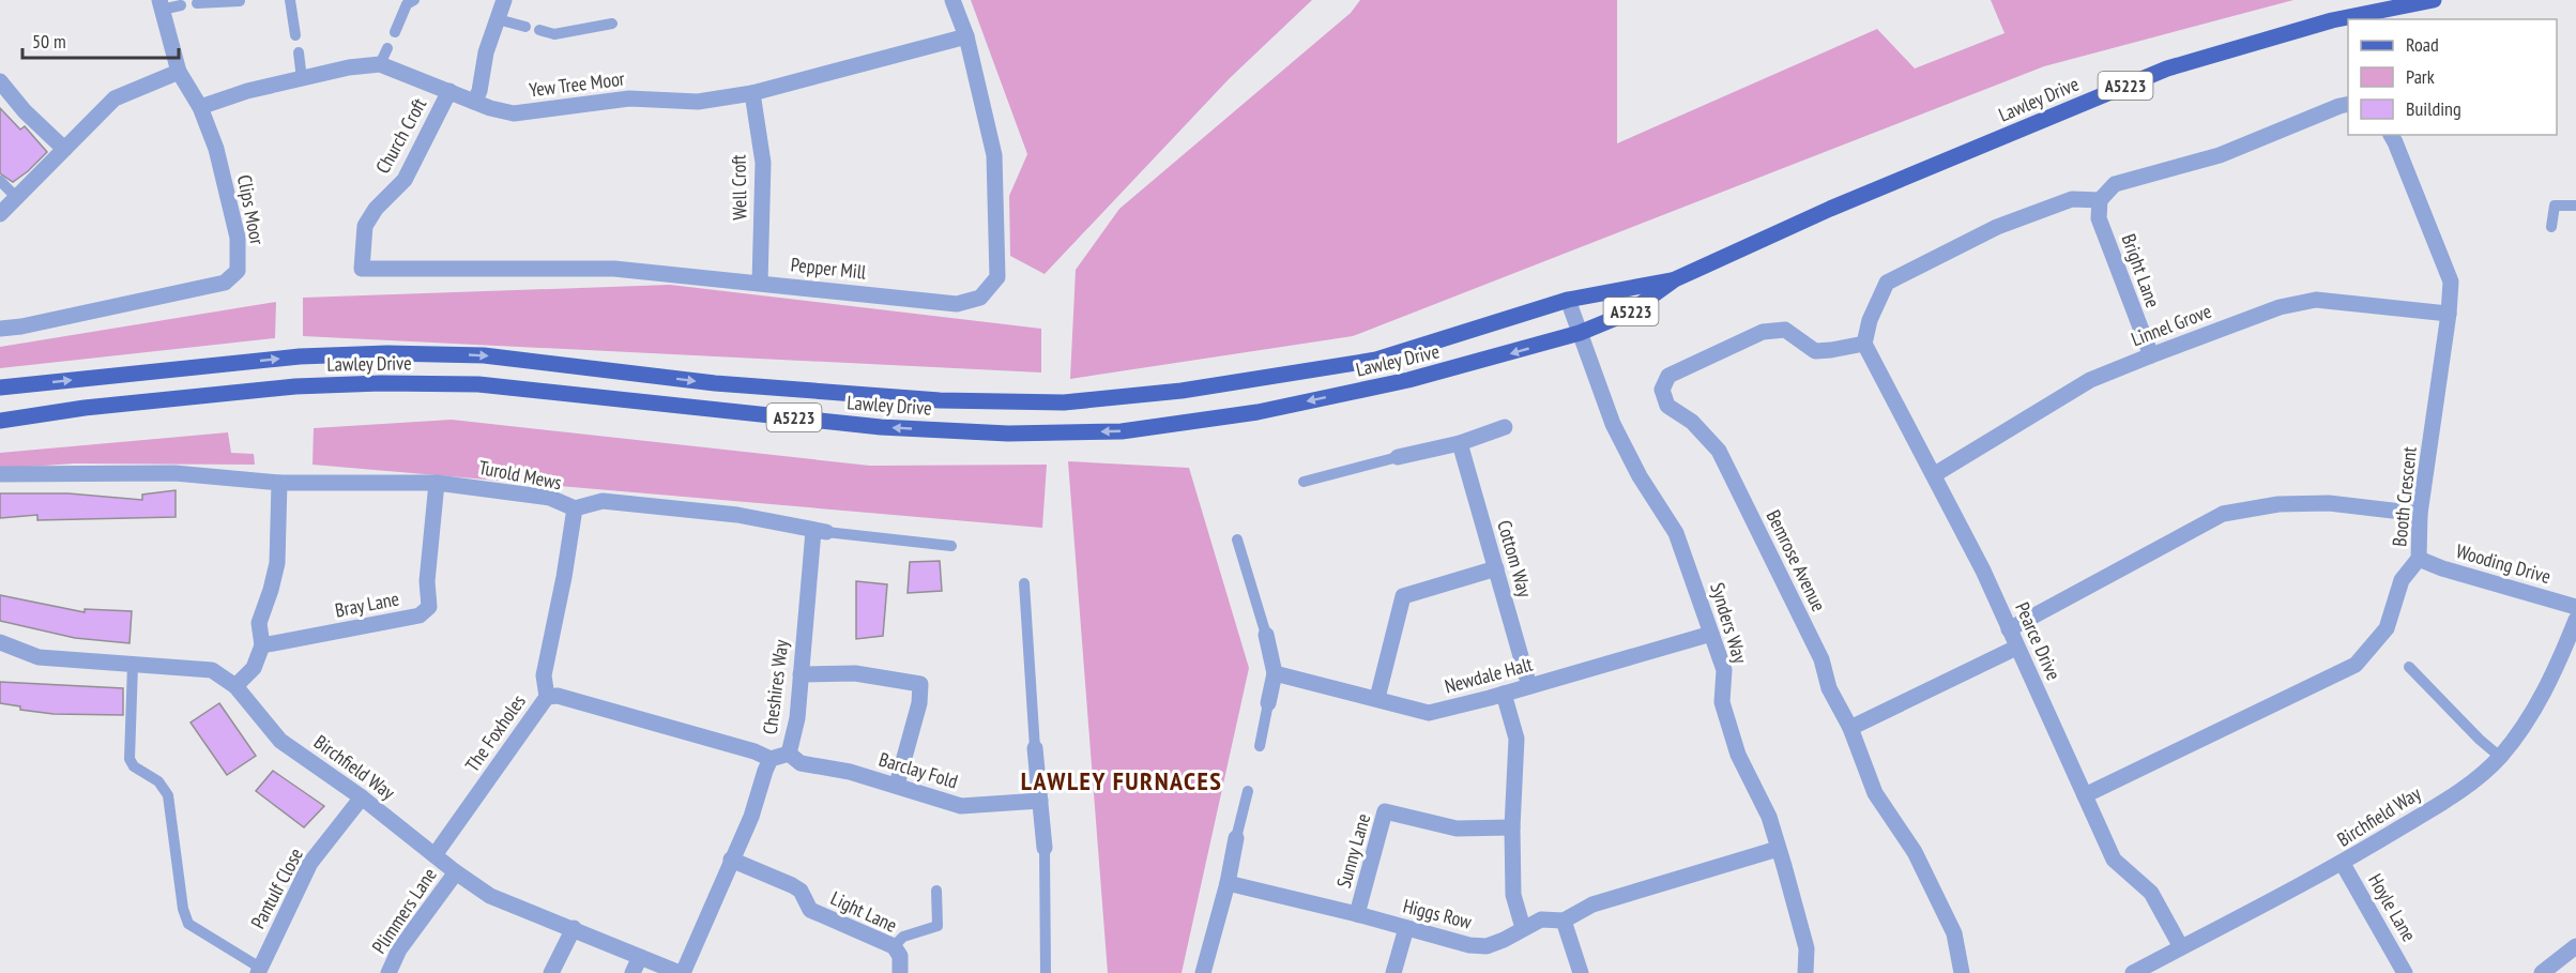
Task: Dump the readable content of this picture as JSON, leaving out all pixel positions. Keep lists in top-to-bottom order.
{
  "streets": {
    "main road": ["A5223", "Lawley Drive"],
    "street": [
      "Yew Tree Moor",
      "Church Croft",
      "Well Croft",
      "Clips Moor",
      "Pepper Mill",
      "Bright Lane",
      "Linnel Grove",
      "Turold Mews",
      "Booth Crescent",
      "Cottom Way",
      "Bemrose Avenue",
      "Wooding Drive",
      "Bray Lane",
      "Synders Way",
      "Pearce Drive",
      "Newdale Halt",
      "Cheshires Way",
      "The Foxholes",
      "Birchfield Way",
      "Barclay Fold",
      "Sunny Lane",
      "Pantulf Close",
      "Hoyle Lane",
      "Plimmers Lane",
      "Light Lane",
      "Higgs Row"
    ]
  },
  "crossings": [
    ["Yew Tree Moor", "Church Croft"],
    ["Yew Tree Moor", "Well Croft"],
    ["Yew Tree Moor", "Clips Moor"],
    ["Yew Tree Moor", "Pepper Mill"],
    ["Lawley Drive", "Synders Way"],
    ["Church Croft", "Pepper Mill"],
    ["Well Croft", "Pepper Mill"],
    ["Bright Lane", "Linnel Grove"],
    ["Linnel Grove", "Booth Crescent"],
    ["Linnel Grove", "Pearce Drive"],
    ["Turold Mews", "Bray Lane"],
    ["Turold Mews", "Cheshires Way"],
    ["Turold Mews", "The Foxholes"],
    ["Booth Crescent", "Wooding Drive"],
    ["Booth Crescent", "Pearce Drive"],
    ["Cottom Way", "Newdale Halt"],
    ["Bemrose Avenue", "Pearce Drive"],
    ["Synders Way", "Newdale Halt"],
    ["Synders Way", "Higgs Row"],
    ["Pearce Drive", "Birchfield Way"],
    ["Cheshires Way", "Birchfield Way"],
    ["Cheshires Way", "Barclay Fold"],
    ["Cheshires Way", "Light Lane"],
    ["The Foxholes", "Birchfield Way"],
    ["Birchfield Way", "Pantulf Close"],
    ["Birchfield Way", "Hoyle Lane"],
    ["Birchfield Way", "Plimmers Lane"],
    ["Sunny Lane", "Higgs Row"]
  ],
  "districts": ["LAWLEY FURNACES"],
  "legend": ["Road", "Park", "Building"],
  "scale_bar": "50 m"
}
